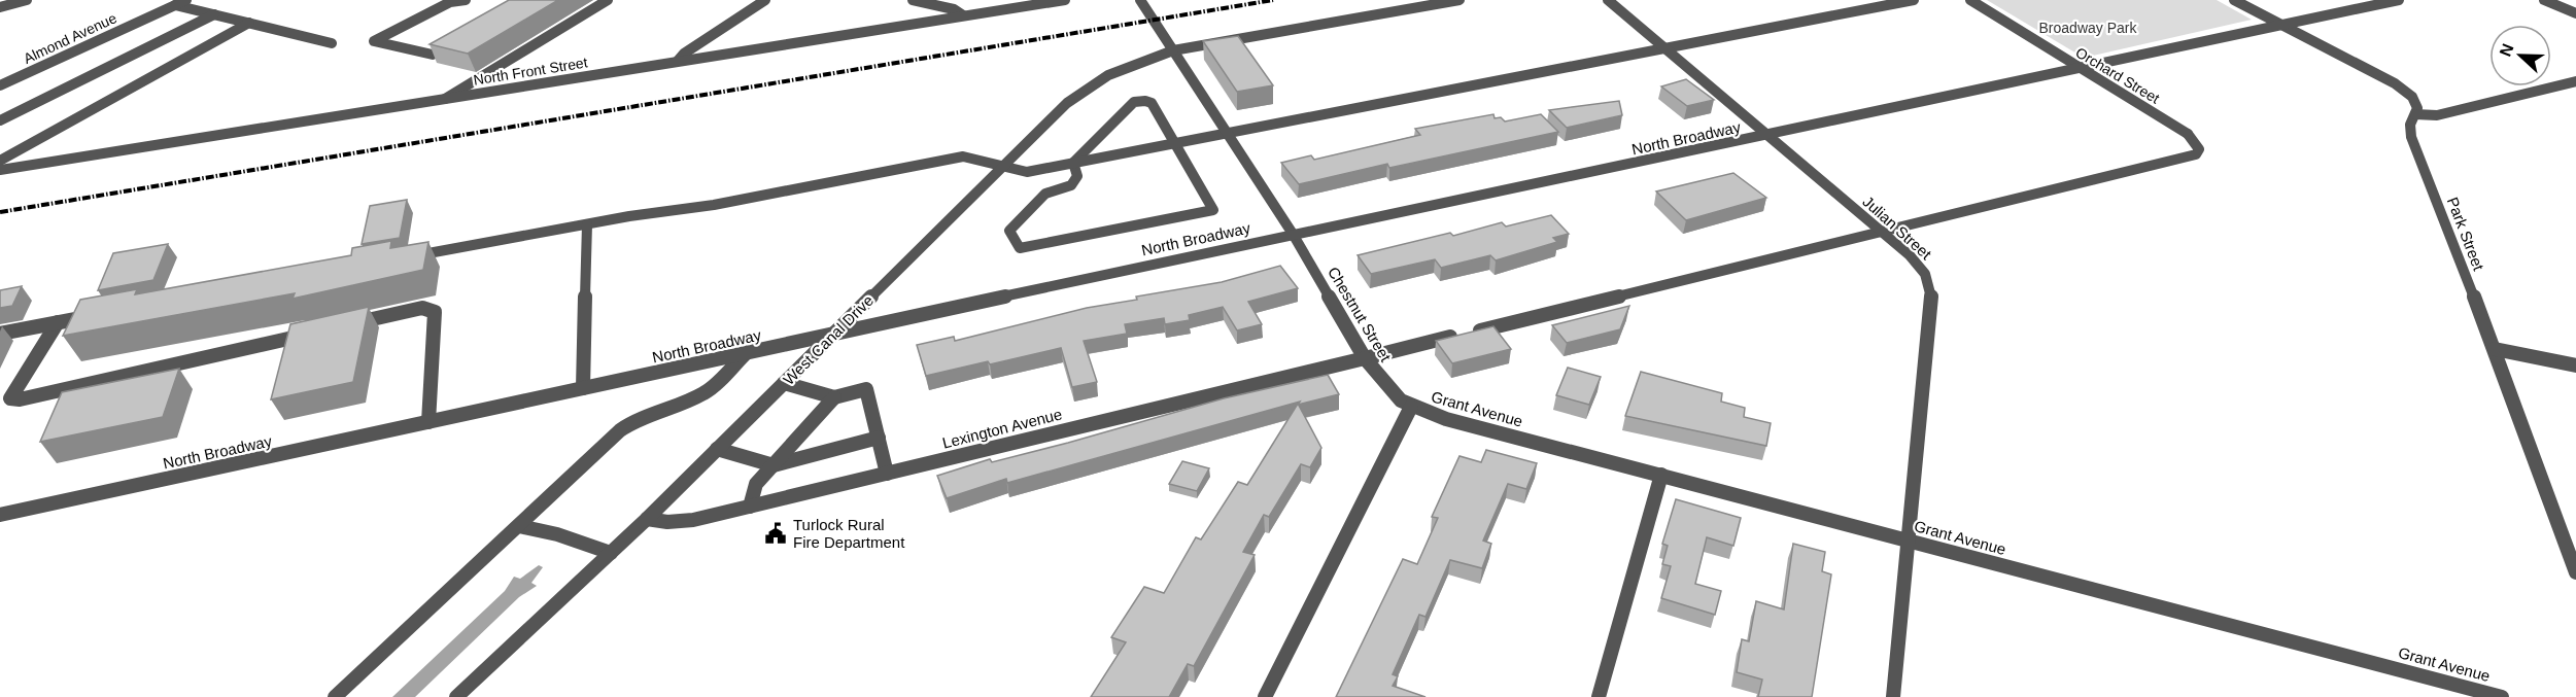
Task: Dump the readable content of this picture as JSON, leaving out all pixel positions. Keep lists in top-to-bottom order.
{
  "streets": {
    "street": [
      "Almond Avenue",
      "North Front Street",
      "Orchard Street",
      "North Broadway",
      "Julian Street",
      "Park Street",
      "Chestnut Street",
      "West Canal Drive",
      "Grant Avenue",
      "Lexington Avenue"
    ]
  },
  "crossings": [
    ["Orchard Street", "North Broadway"],
    ["Orchard Street", "Lexington Avenue"],
    ["North Broadway", "Julian Street"],
    ["North Broadway", "Park Street"],
    ["North Broadway", "Chestnut Street"],
    ["North Broadway", "West Canal Drive"],
    ["Julian Street", "Grant Avenue"],
    ["Julian Street", "Lexington Avenue"],
    ["Chestnut Street", "West Canal Drive"],
    ["Chestnut Street", "Grant Avenue"],
    ["Chestnut Street", "Lexington Avenue"],
    ["West Canal Drive", "Lexington Avenue"]
  ],
  "parks": ["Broadway Park"],
  "places": {
    "public building": ["Turlock Rural Fire Department"]
  },
  "north": "left"
}
